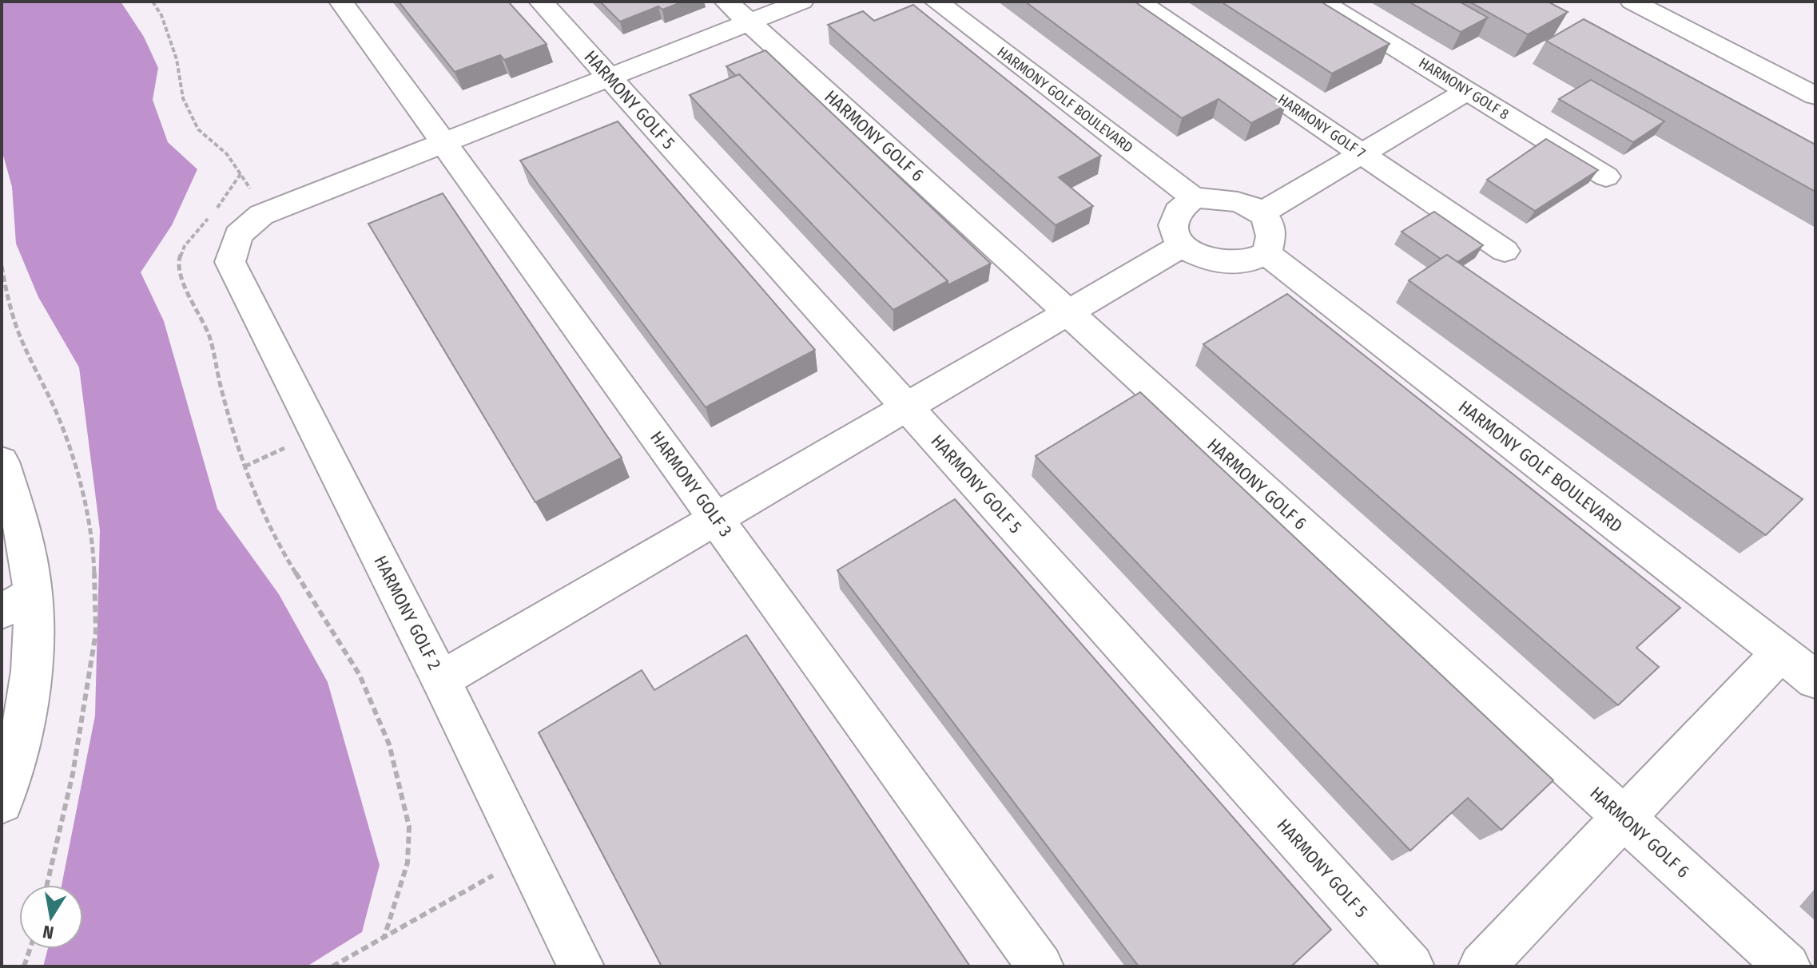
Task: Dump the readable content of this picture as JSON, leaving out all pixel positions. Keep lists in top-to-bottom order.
{
  "streets": {
    "street": [
      "HARMONY GOLF 8",
      "HARMONY GOLF 5",
      "HARMONY GOLF BOULEVARD",
      "HARMONY GOLF 7",
      "HARMONY GOLF 6",
      "HARMONY GOLF 3",
      "HARMONY GOLF 2"
    ]
  },
  "north": "bottom"
}
